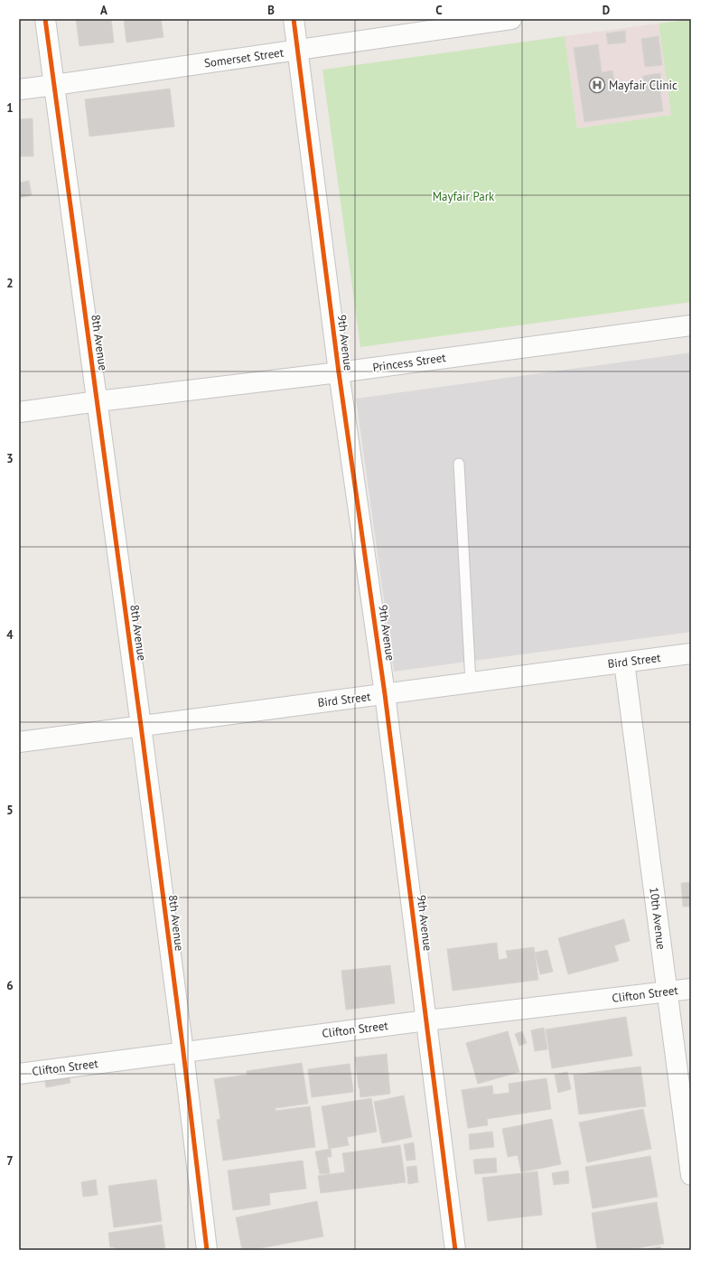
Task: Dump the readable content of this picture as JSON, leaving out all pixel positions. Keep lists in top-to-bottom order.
{
  "streets": {
    "street": [
      "Somerset Street",
      "8th Avenue",
      "9th Avenue",
      "Princess Street",
      "Bird Street",
      "10th Avenue",
      "Clifton Street"
    ]
  },
  "crossings": [
    ["Somerset Street", "8th Avenue"],
    ["Somerset Street", "9th Avenue"],
    ["8th Avenue", "Princess Street"],
    ["8th Avenue", "Bird Street"],
    ["8th Avenue", "Clifton Street"],
    ["9th Avenue", "Princess Street"],
    ["9th Avenue", "Bird Street"],
    ["9th Avenue", "Clifton Street"],
    ["Bird Street", "10th Avenue"],
    ["10th Avenue", "Clifton Street"]
  ],
  "parks": ["Mayfair Park"],
  "places": {
    "hospital": ["Mayfair Clinic"]
  },
  "grid": {
    "columns": [
      "A",
      "B",
      "C",
      "D"
    ],
    "rows": [
      "1",
      "2",
      "3",
      "4",
      "5",
      "6",
      "7"
    ]
  }
}
